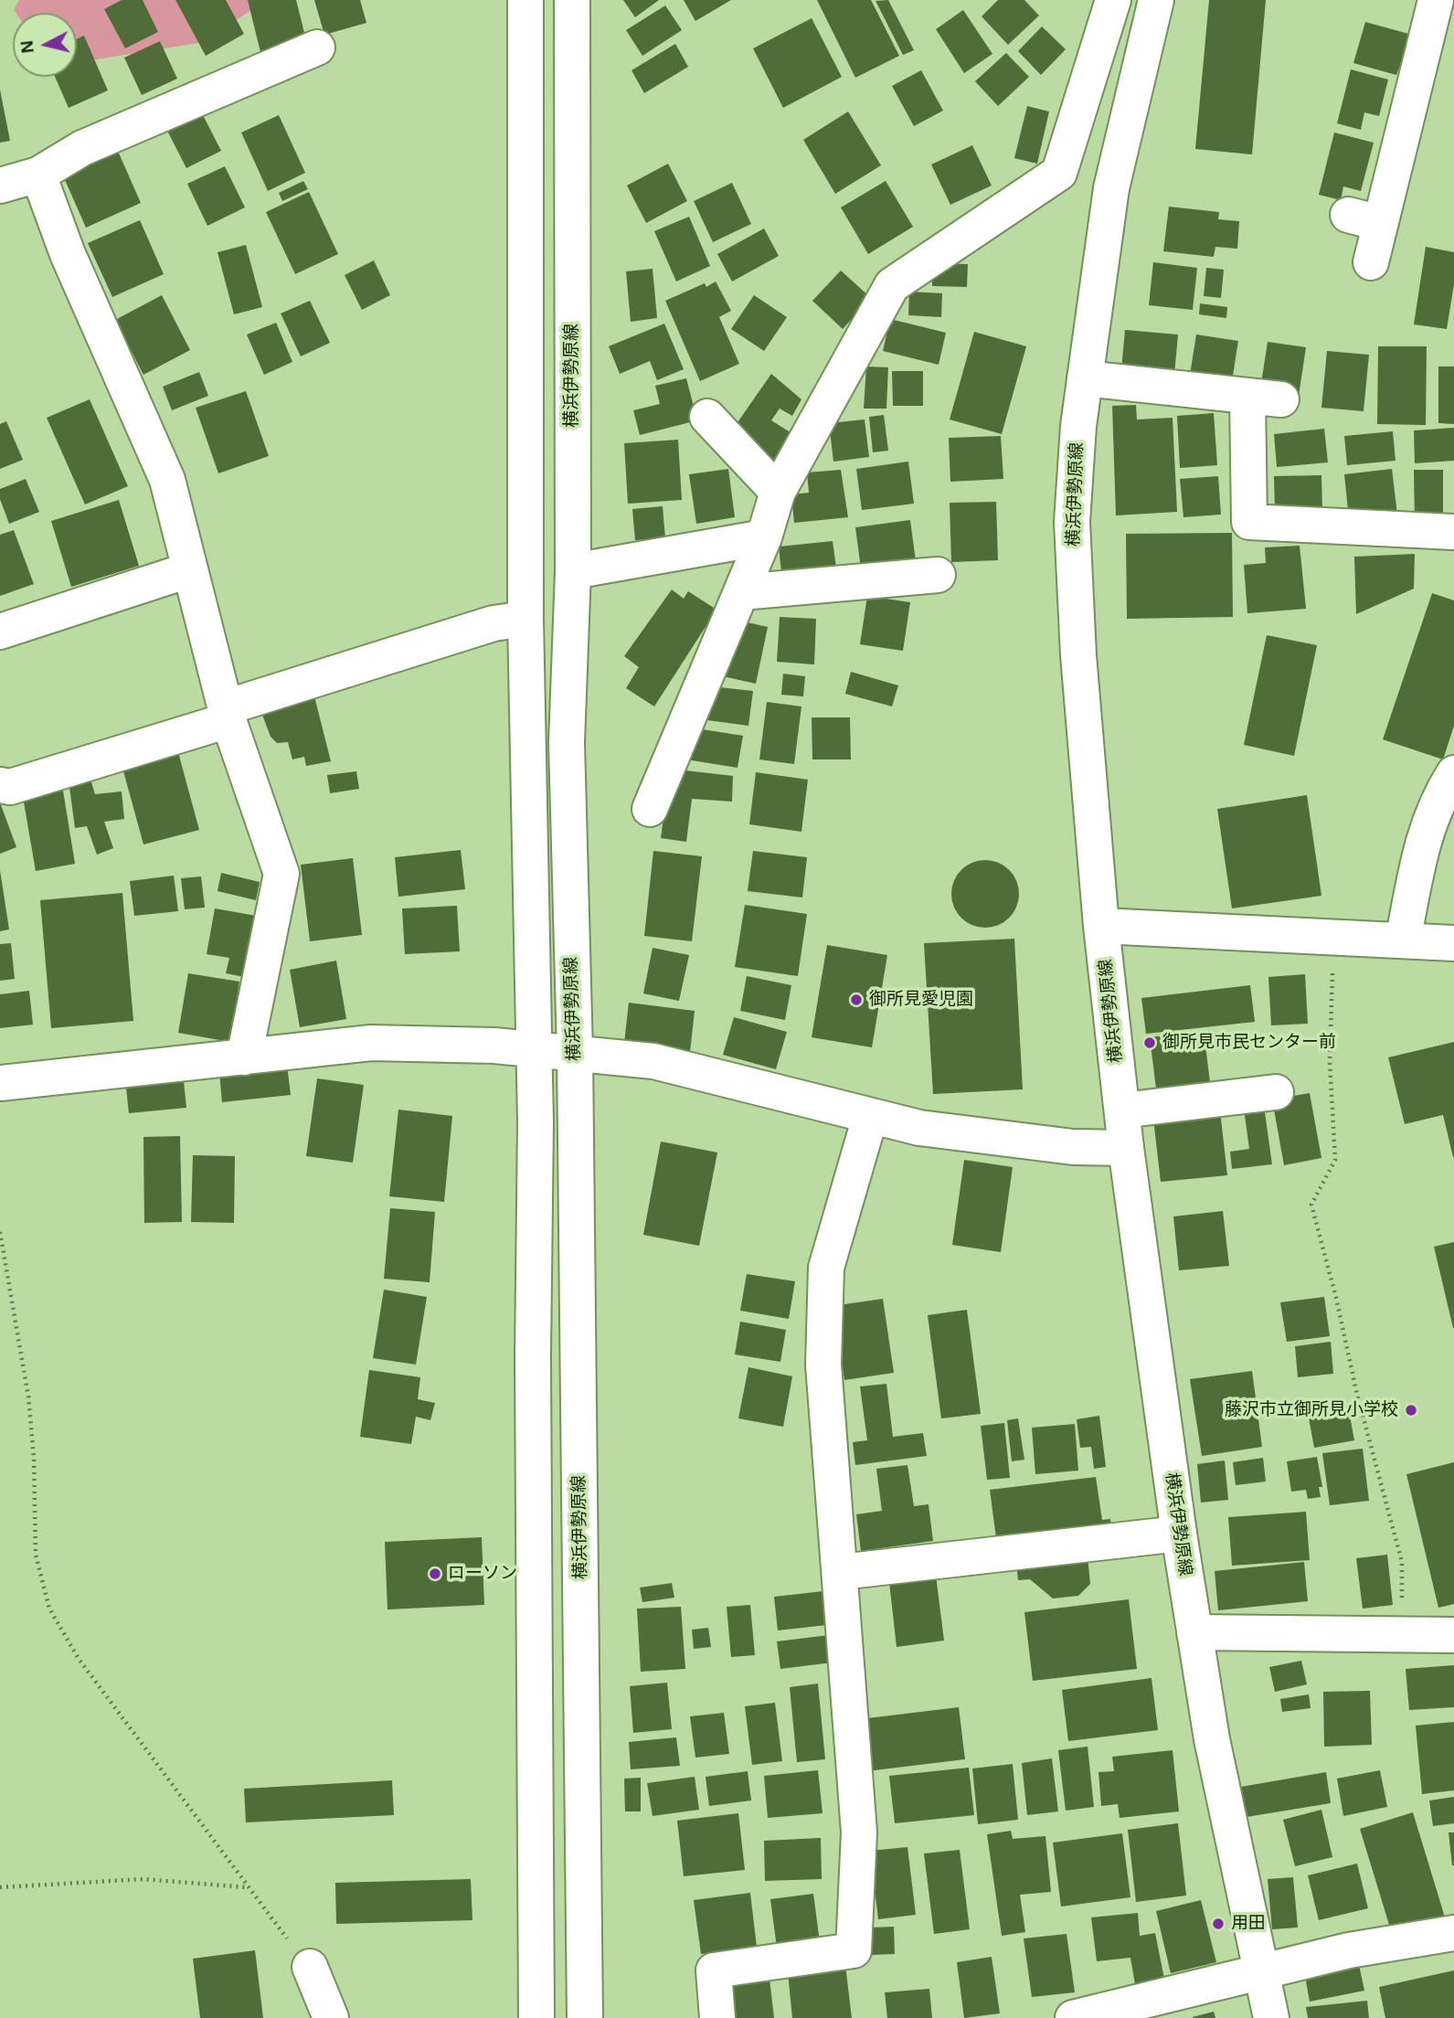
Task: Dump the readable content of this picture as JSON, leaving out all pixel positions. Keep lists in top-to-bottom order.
{
  "streets": {
    "main road": ["横浜伊勢原線"]
  },
  "places": [
    "御所見愛児園",
    "御所見市民センター前",
    "藤沢市立御所見小学校",
    "ローソン",
    "用田"
  ],
  "north": "left"
}
